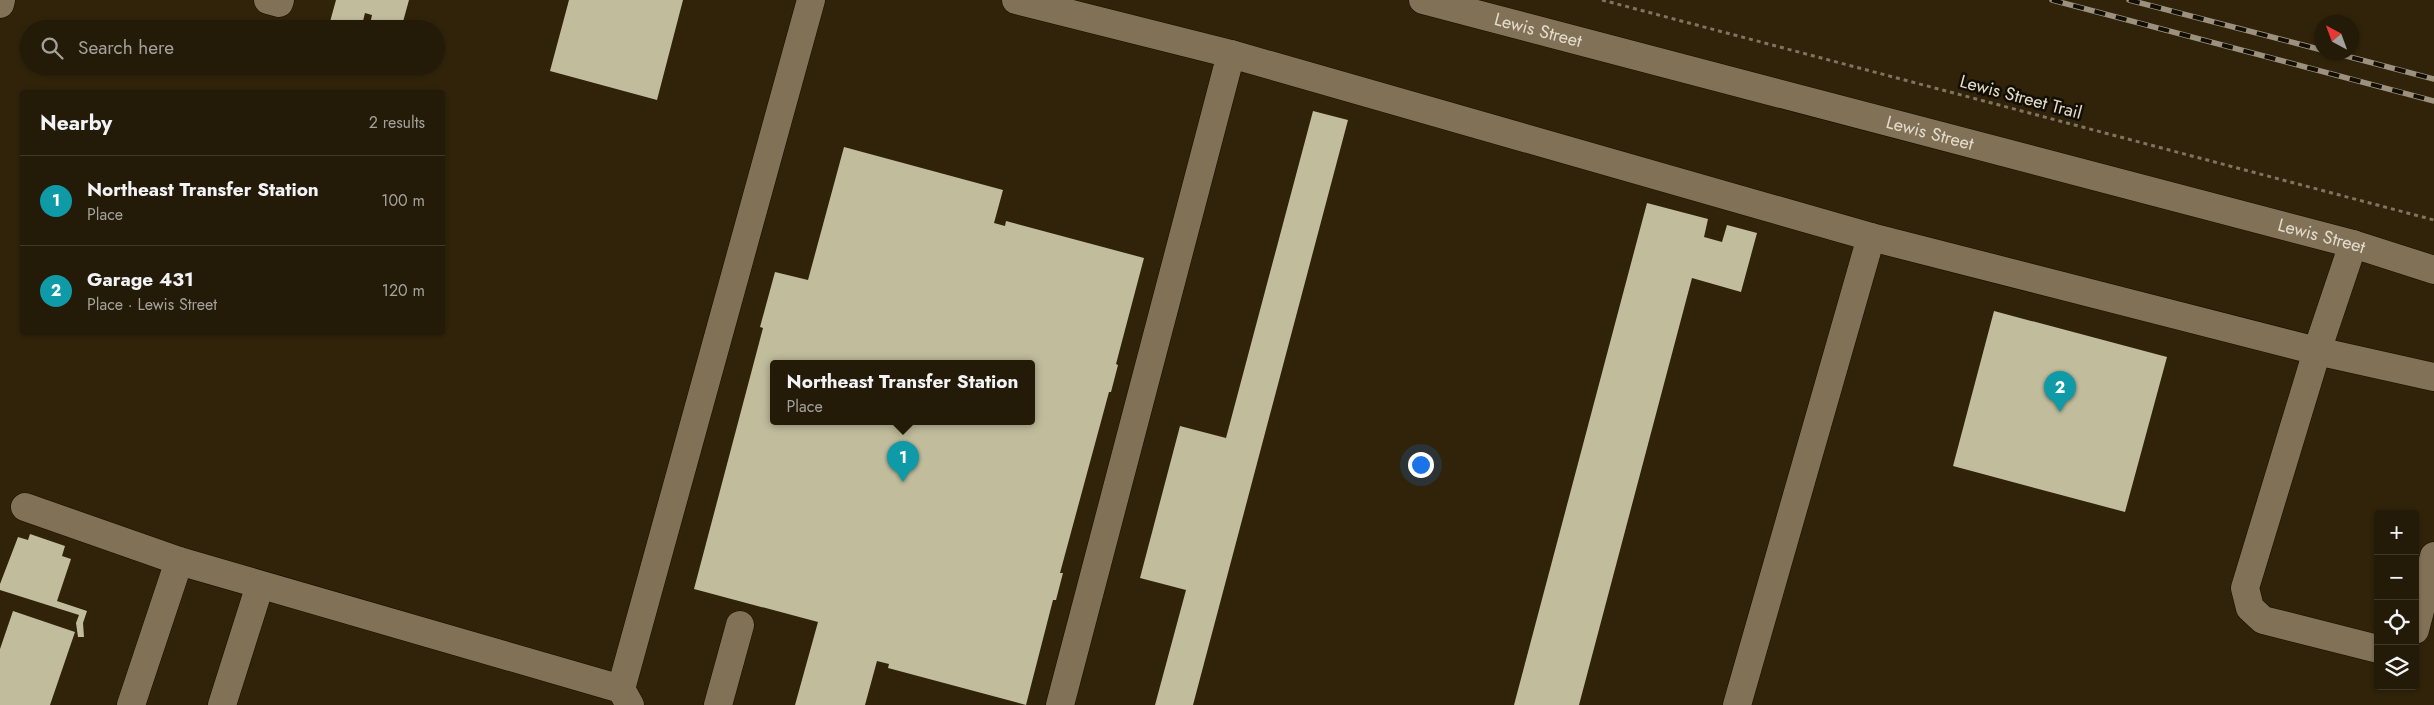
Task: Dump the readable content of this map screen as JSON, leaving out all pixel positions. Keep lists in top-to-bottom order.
{
  "streets": {
    "street": ["Lewis Street"],
    "path": ["Lewis Street Trail"]
  },
  "north": "top left",
  "page": {
    "search": "Search here",
    "heading": ["Nearby", "2 results"],
    "list": [
      {
        "mark": "1",
        "name": "Northeast Transfer Station",
        "note": "Place",
        "value": "100 m"
      },
      {
        "mark": "2",
        "name": "Garage 431",
        "note": "Place · Lewis Street",
        "value": "120 m"
      }
    ],
    "popup": ["Northeast Transfer Station", "Place"],
    "pins": ["2", "1"],
    "map_buttons": ["+", "−"]
  }
}
